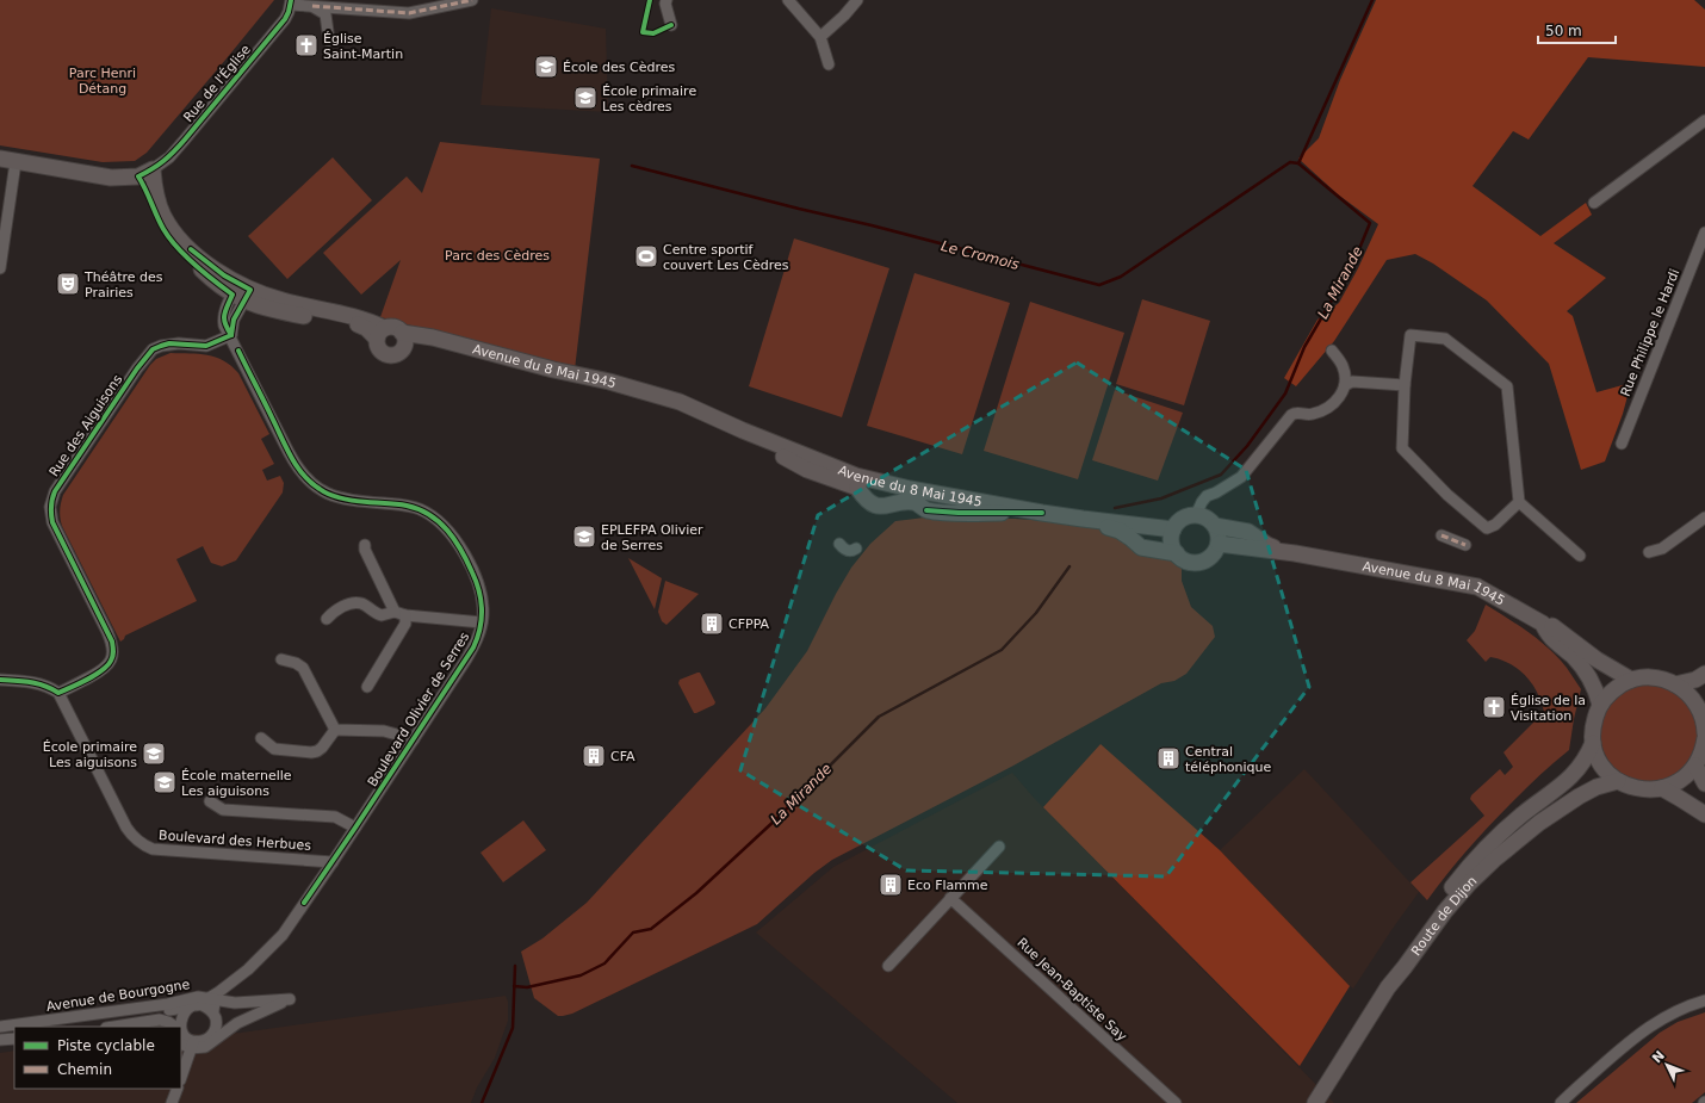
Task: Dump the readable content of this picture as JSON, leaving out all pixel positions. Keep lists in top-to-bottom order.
{
  "streets": {
    "main road": ["Avenue du 8 Mai 1945", "Route de Dijon"],
    "street": [
      "Rue de l'Église",
      "Rue Philippe le Hardi",
      "Rue des Aiguisons",
      "Boulevard Olivier de Serres",
      "Boulevard des Herbues",
      "Rue Jean-Baptiste Say",
      "Avenue de Bourgogne"
    ]
  },
  "crossings": [
    ["Rue des Aiguisons", "Boulevard Olivier de Serres"],
    ["Rue des Aiguisons", "Boulevard des Herbues"],
    ["Boulevard Olivier de Serres", "Boulevard des Herbues"],
    ["Boulevard Olivier de Serres", "Avenue de Bourgogne"]
  ],
  "water": ["Le Cromois", "La Mirande"],
  "parks": ["Parc Henri Détang", "Parc des Cèdres"],
  "places": {
    "church": ["Église Saint-Martin", "Église de la Visitation"],
    "school or university": [
      "École des Cèdres",
      "École primaire Les cèdres",
      "EPLEFPA Olivier de Serres",
      "École primaire Les aiguisons",
      "École maternelle Les aiguisons"
    ],
    "sports": ["Centre sportif couvert Les Cèdres"],
    "theatre": ["Théâtre des Prairies"],
    "building": [
      "CFPPA",
      "CFA",
      "Central téléphonique",
      "Eco Flamme"
    ]
  },
  "legend": ["Piste cyclable", "Chemin"],
  "scale_bar": "50 m",
  "north": "top left"
}
